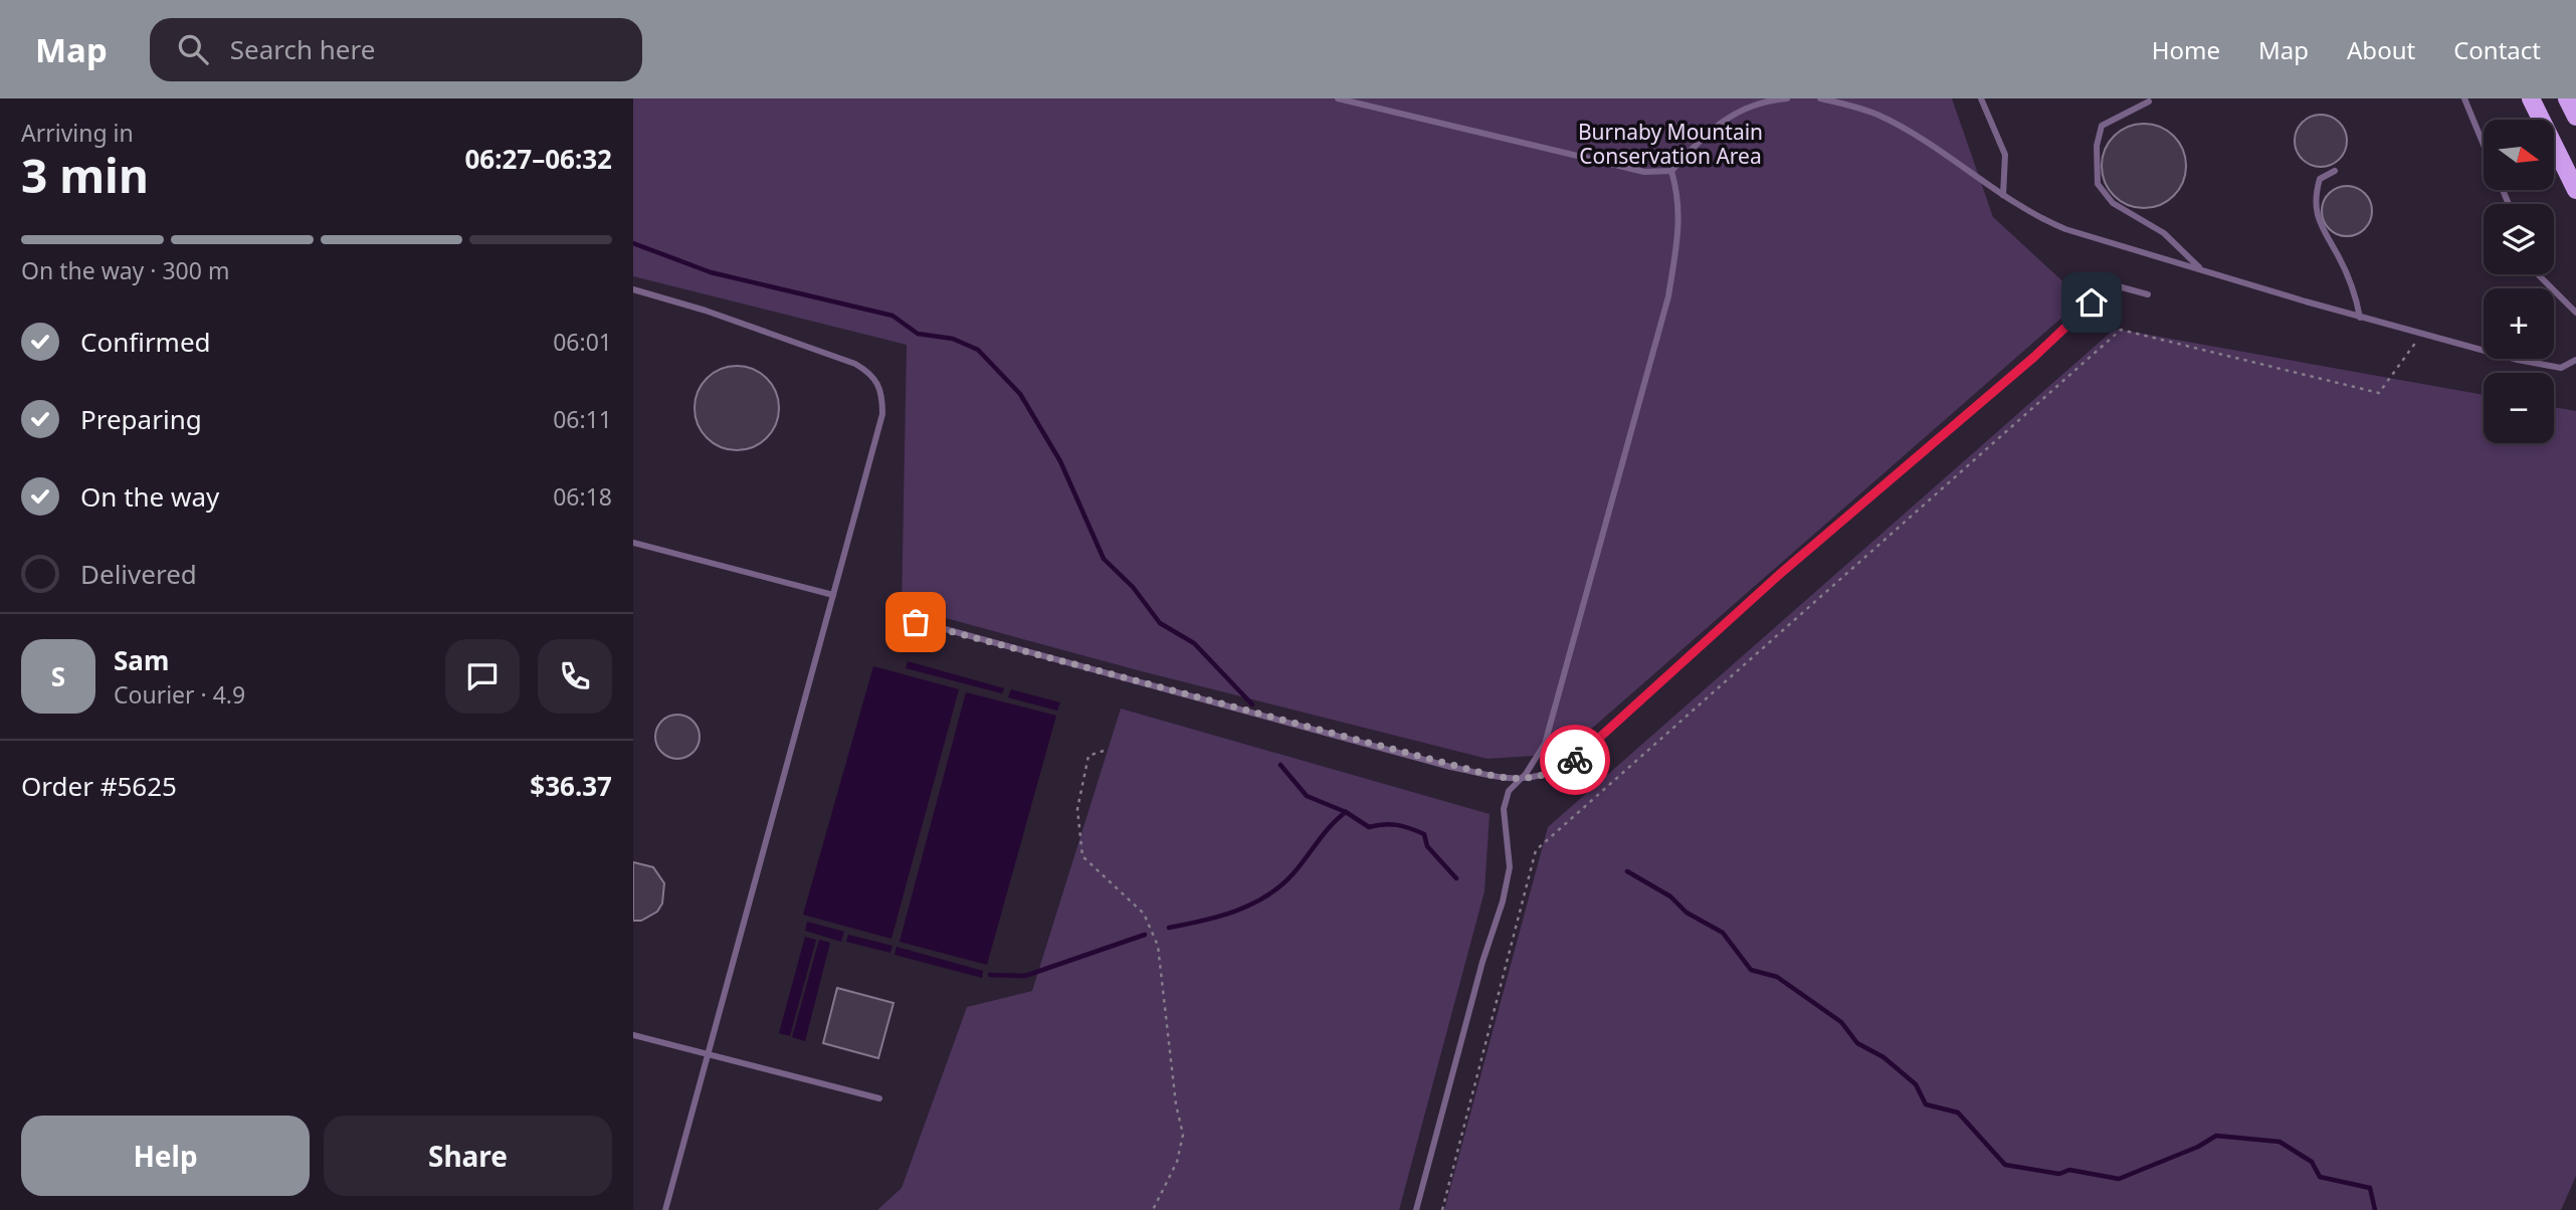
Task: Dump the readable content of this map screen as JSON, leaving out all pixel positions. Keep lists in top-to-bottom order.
{
  "parks": ["Burnaby Mountain Conservation Area"],
  "north": "right",
  "page": {
    "header": "Map",
    "search": "Search here",
    "nav": [
      "Home",
      "Map",
      "About",
      "Contact"
    ],
    "heading": ["3 min", "Arriving in", "06:27–06:32"],
    "panel": [
      "Sam",
      "Courier · 4.9",
      "Order #5625",
      "$36.37"
    ],
    "map_buttons": ["+", "−"],
    "bar": "On the way · 300 m",
    "list": [
      ["Confirmed", "06:01"],
      ["Preparing", "06:11"],
      ["On the way", "06:18"],
      "Delivered"
    ],
    "round": "S",
    "buttons": ["Help", "Share"]
  }
}
